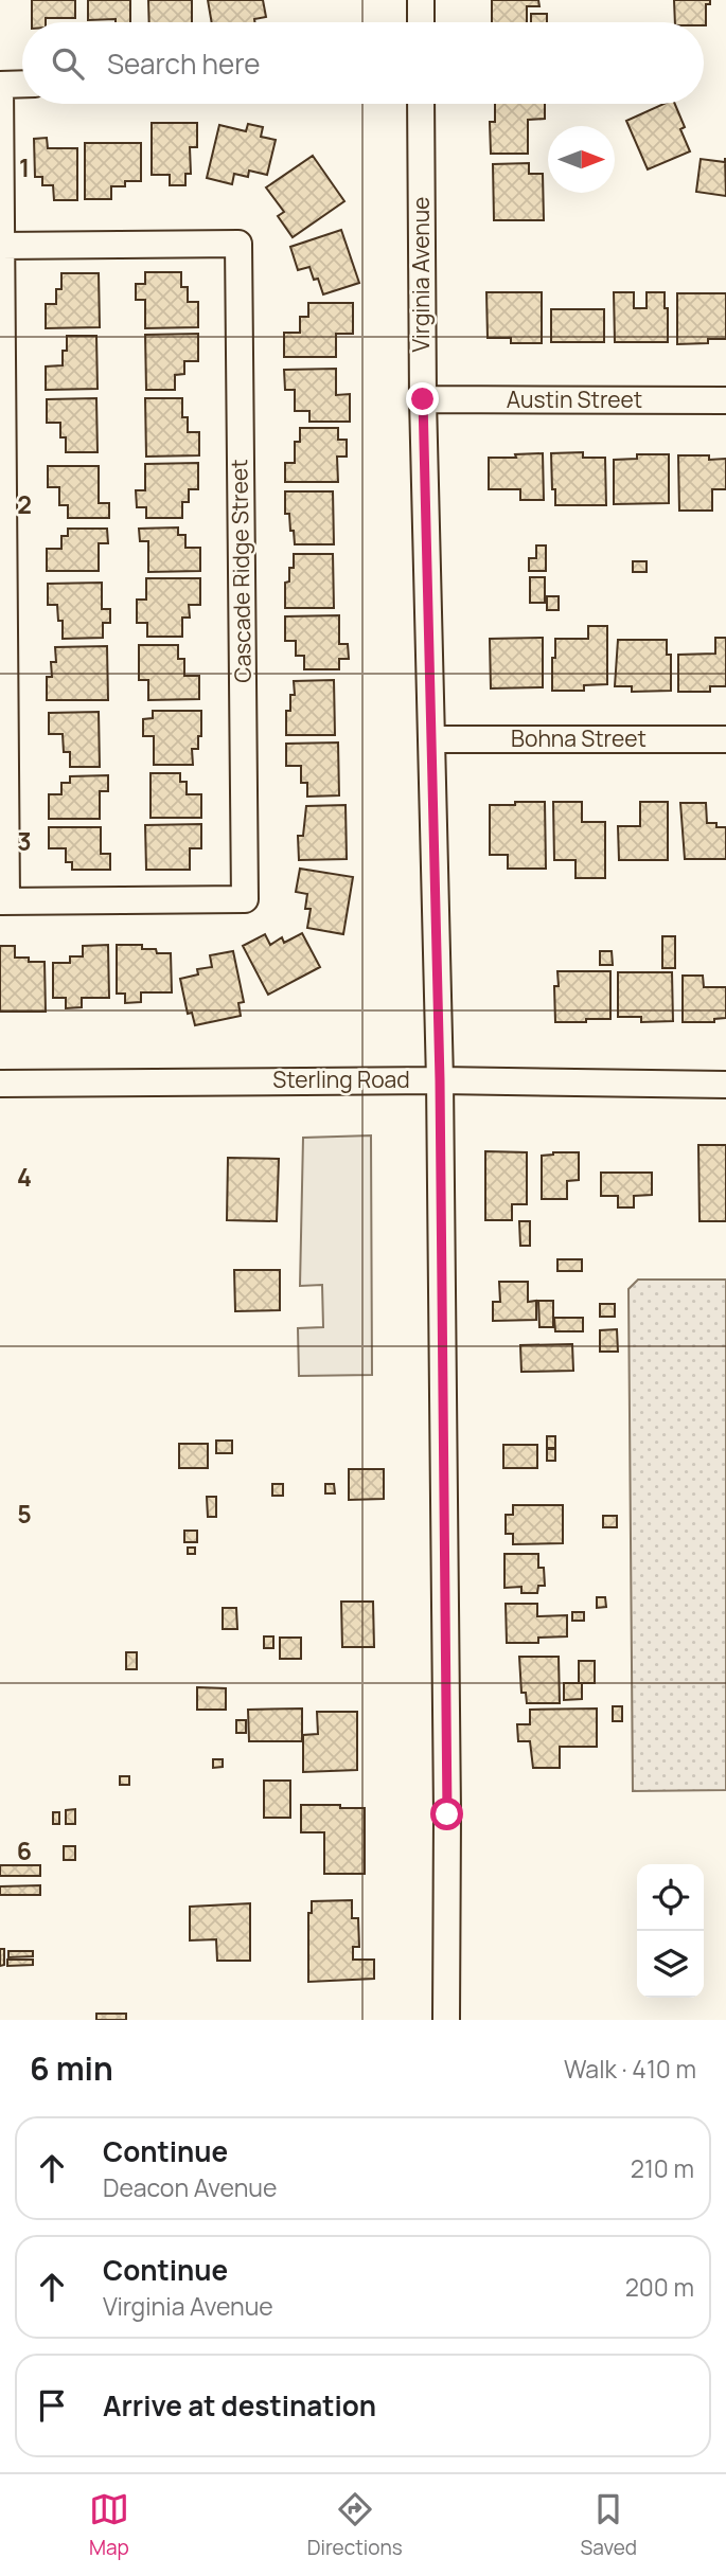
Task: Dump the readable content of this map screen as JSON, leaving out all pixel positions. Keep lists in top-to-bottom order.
{
  "streets": {
    "street": [
      "Virginia Avenue",
      "Austin Street",
      "Cascade Ridge Street",
      "Bohna Street",
      "Sterling Road"
    ]
  },
  "crossings": [
    ["Virginia Avenue", "Austin Street"],
    ["Virginia Avenue", "Bohna Street"],
    ["Virginia Avenue", "Sterling Road"]
  ],
  "north": "right",
  "page": {
    "search": "Search here",
    "heading": ["6 min", "Walk · 410 m"],
    "list": [
      ["Continue", "Deacon Avenue", "210 m"],
      ["Continue", "Virginia Avenue", "200 m"],
      "Arrive at destination"
    ],
    "nav": ["Map", "Directions", "Saved"]
  },
  "grid": {
    "rows": [
      "1",
      "2",
      "3",
      "4",
      "5",
      "6"
    ]
  }
}
